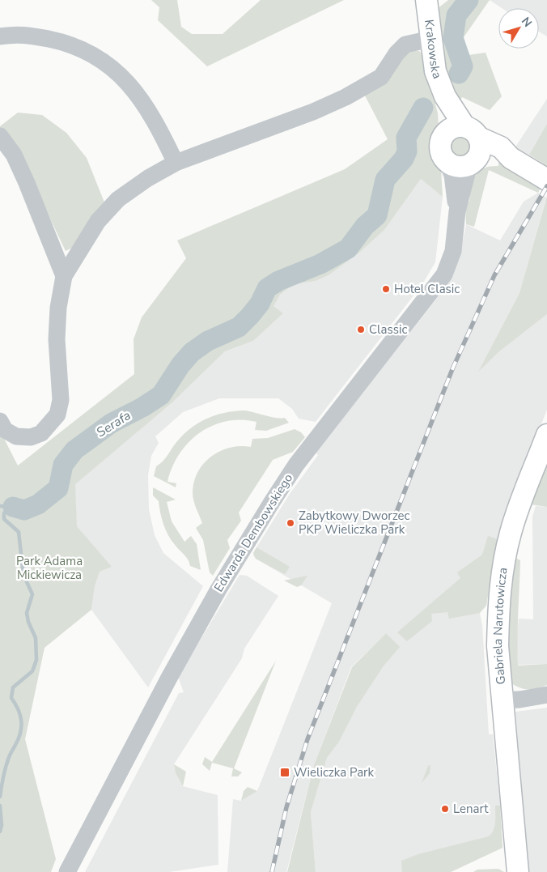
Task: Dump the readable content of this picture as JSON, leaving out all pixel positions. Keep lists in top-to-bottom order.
{
  "streets": {
    "main road": ["Krakowska", "Gabriela Narutowicza"],
    "street": ["Edwarda Dembowskiego"]
  },
  "crossings": [
    ["Krakowska", "Edwarda Dembowskiego"]
  ],
  "water": ["Serafa"],
  "parks": ["Park Adama Mickiewicza"],
  "places": {
    "other": [
      "Hotel Clasic",
      "Classic",
      "Zabytkowy Dworzec PKP Wieliczka Park",
      "Lenart"
    ],
    "transit": ["Wieliczka Park"]
  },
  "north": "top right"
}
